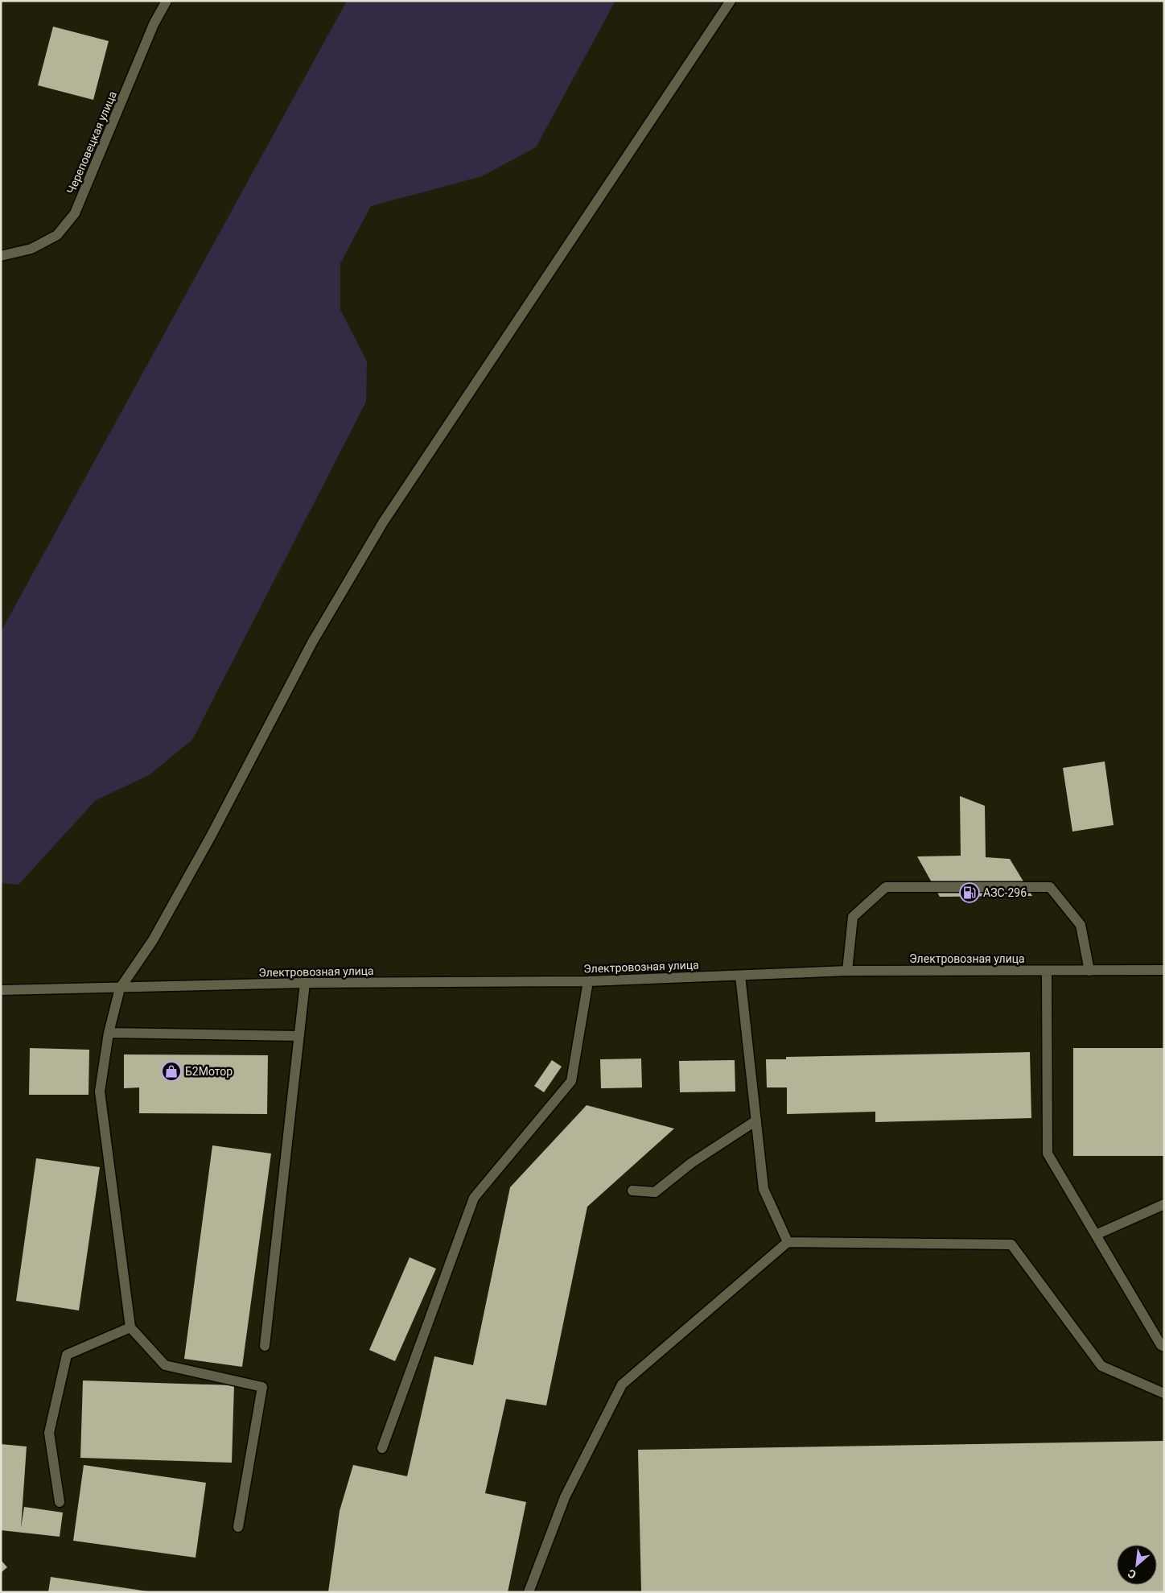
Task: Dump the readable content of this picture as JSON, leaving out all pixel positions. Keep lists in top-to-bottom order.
{
  "streets": {
    "street": ["Череповецкая улица", "Электровозная улица"]
  },
  "places": {
    "fuel station": ["АЗС-296"],
    "shop": ["Б2Мотор"]
  },
  "north": "bottom left"
}
